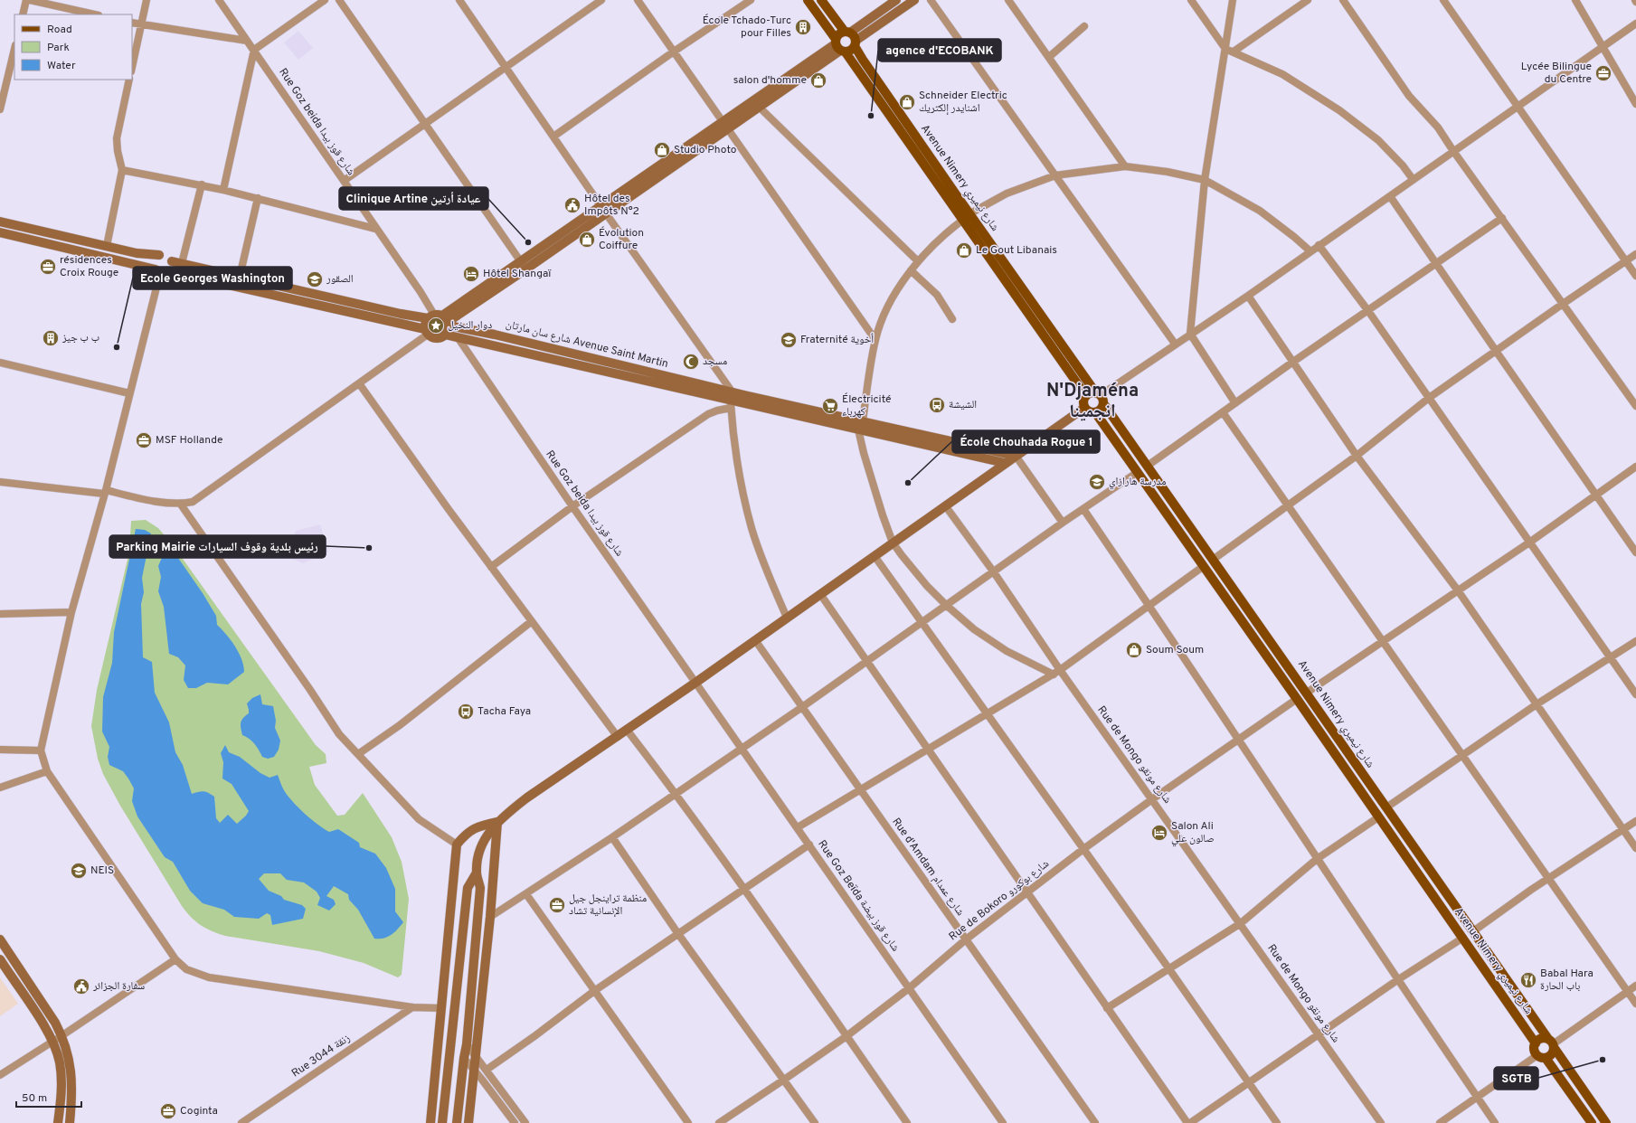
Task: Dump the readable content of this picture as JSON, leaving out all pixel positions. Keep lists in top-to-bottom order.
{
  "streets": {
    "main road": ["Avenue Nimery شارع نيميري", "شارع سان مارتان Avenue Saint Martin"],
    "street": [
      "Rue Goz beida شارع قوز بيدا",
      "Rue de Mongo شارع مونقو",
      "Rue d'Amdam شارع عمدام",
      "Rue Goz Beïda شارع قوز بيضة",
      "Rue de Bokoro شارع بوكورو",
      "Rue 3044 زنقة"
    ]
  },
  "crossings": [
    ["Rue Goz beida شارع قوز بيدا", "شارع سان مارتان Avenue Saint Martin"],
    ["Rue Goz beida شارع قوز بيدا", "Rue Goz Beïda شارع قوز بيضة"],
    ["Avenue Nimery شارع نيميري", "Rue de Bokoro شارع بوكورو"],
    ["Rue de Mongo شارع مونقو", "Rue de Bokoro شارع بوكورو"],
    ["Rue d'Amdam شارع عمدام", "Rue de Bokoro شارع بوكورو"],
    ["Rue Goz Beïda شارع قوز بيضة", "Rue de Bokoro شارع بوكورو"]
  ],
  "districts": ["N'Djaména انجمينا"],
  "places": {
    "building": ["École Tchado-Turc pour Filles", "ب ب جيز"],
    "office": [
      "Lycée Bilingue du Centre",
      "résidences Croix Rouge",
      "MSF Hollande",
      "منظمة تراينجل جيل الإنسانية تشاد",
      "Coginta"
    ],
    "shop": [
      "salon d'homme",
      "Schneider Electric اشنايدر إلكتريك",
      "Studio Photo",
      "Évolution Coiffure",
      "Le Gout Libanais",
      "Soum Soum"
    ],
    "other": [
      "agence d'ECOBANK",
      "Clinique Artine عيادة أرتين",
      "Ecole Georges Washington",
      "École Chouhada Rogue 1",
      "Parking Mairie رئيس بلدية وقوف السيارات",
      "SGTB"
    ],
    "public building": ["Hôtel des Impôts N°2", "سفارة الجزائر"],
    "hotel": ["Hôtel Shangaï", "Salon Ali صالون علي"],
    "school or university": [
      "الصقور",
      "Fraternité أخوية",
      "مدرسة هارازاي",
      "NEIS"
    ],
    "place": ["دوار النخيل"],
    "mosque": ["مسجد"],
    "bus stop": ["الشيشة", "Tacha Faya"],
    "supermarket": ["Électricité كهرباء"],
    "restaurant": ["Babal Hara باب الحارة"]
  },
  "legend": ["Road", "Park", "Water"],
  "scale_bar": "50 m"
}
